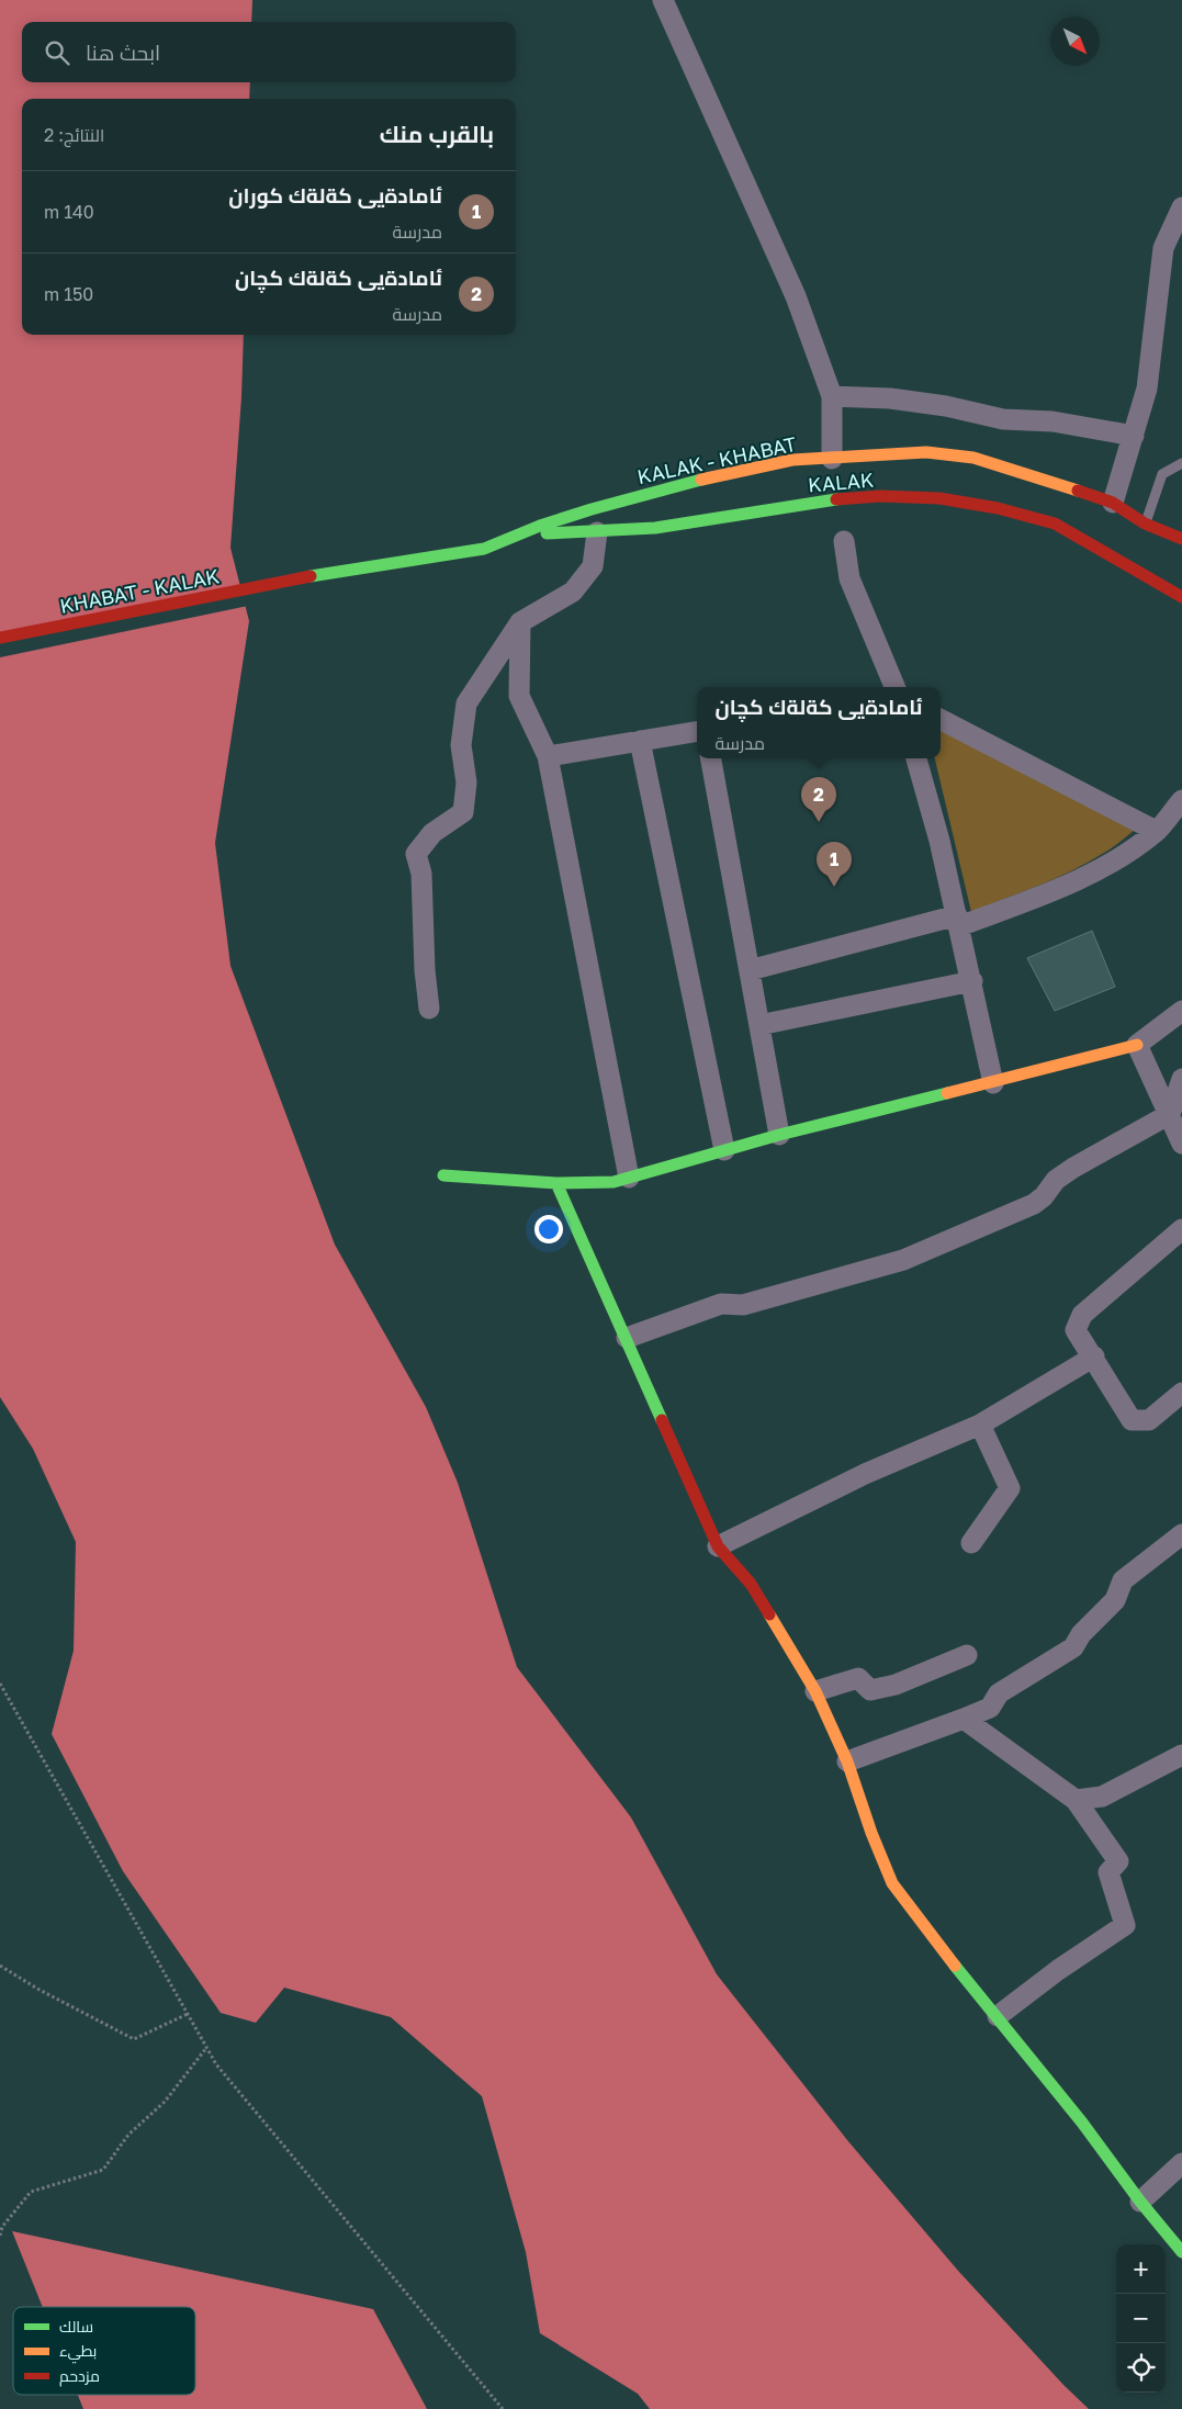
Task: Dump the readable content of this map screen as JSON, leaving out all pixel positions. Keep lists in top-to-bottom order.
{
  "streets": {
    "street": ["KALAK - KHABAT", "KALAK", "KHABAT - KALAK"]
  },
  "crossings": [
    ["KALAK - KHABAT", "KALAK"],
    ["KALAK - KHABAT", "KHABAT - KALAK"]
  ],
  "legend": ["سالك", "بطيء", "مزدحم"],
  "north": "bottom right",
  "page": {
    "search": "ابحث هنا",
    "heading": ["بالقرب منك", "النتائج: 2"],
    "list": [
      {
        "mark": "1",
        "name": "ئامادةيى كةلةك كوران",
        "note": "مدرسة",
        "value": "140 m"
      },
      {
        "mark": "2",
        "name": "ئامادةيى كةلةك كچان",
        "note": "مدرسة",
        "value": "150 m"
      }
    ],
    "popup": ["ئامادةيى كةلةك كچان", "مدرسة"],
    "pins": ["2", "1"],
    "map_buttons": ["+", "−"]
  }
}
